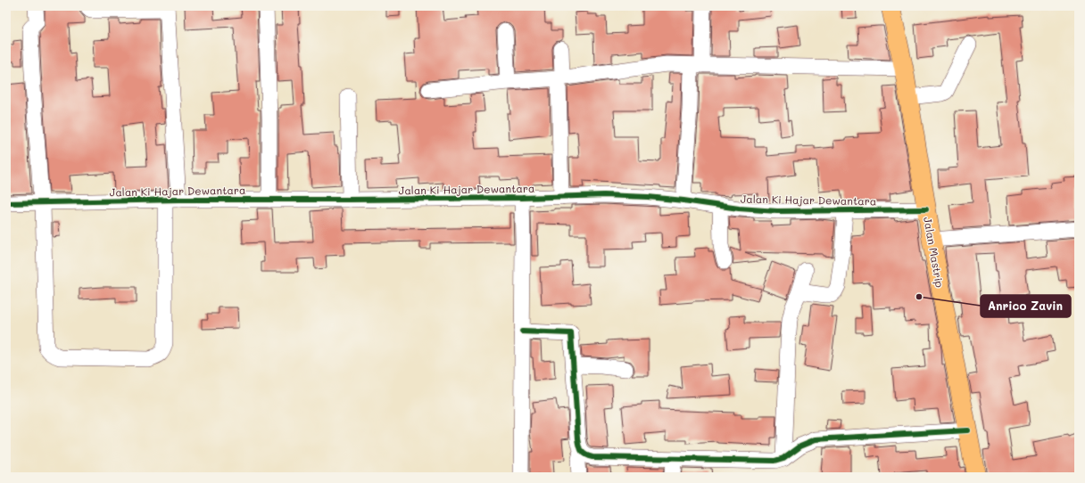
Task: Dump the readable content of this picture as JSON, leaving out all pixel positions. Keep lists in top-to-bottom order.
{
  "streets": {
    "main road": ["Jalan Mastrip"],
    "street": ["Jalan Ki Hajar Dewantara"]
  },
  "crossings": [
    ["Jalan Ki Hajar Dewantara", "Jalan Mastrip"]
  ],
  "places": ["Anrico Zavin"]
}
